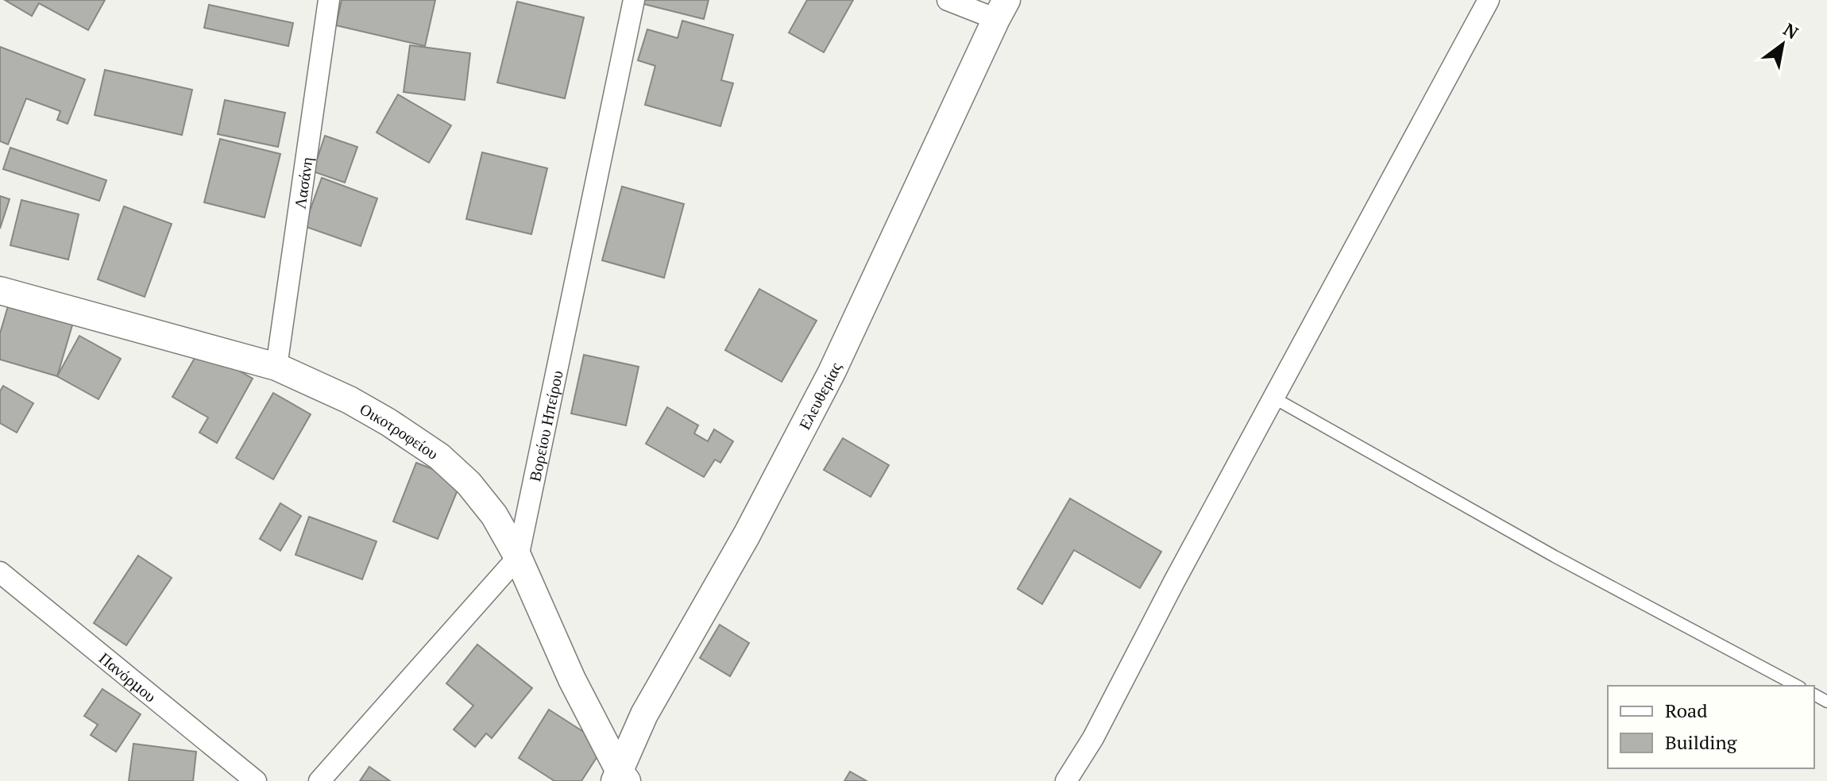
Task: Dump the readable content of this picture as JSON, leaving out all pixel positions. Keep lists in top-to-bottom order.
{
  "streets": {
    "street": [
      "Λασάνη",
      "Ελευθερίας",
      "Βορείου Ηπείρου",
      "Οικοτροφείου",
      "Πανόρμου"
    ]
  },
  "crossings": [
    ["Λασάνη", "Οικοτροφείου"],
    ["Ελευθερίας", "Οικοτροφείου"],
    ["Βορείου Ηπείρου", "Οικοτροφείου"]
  ],
  "legend": ["Road", "Building"],
  "north": "top right"
}
